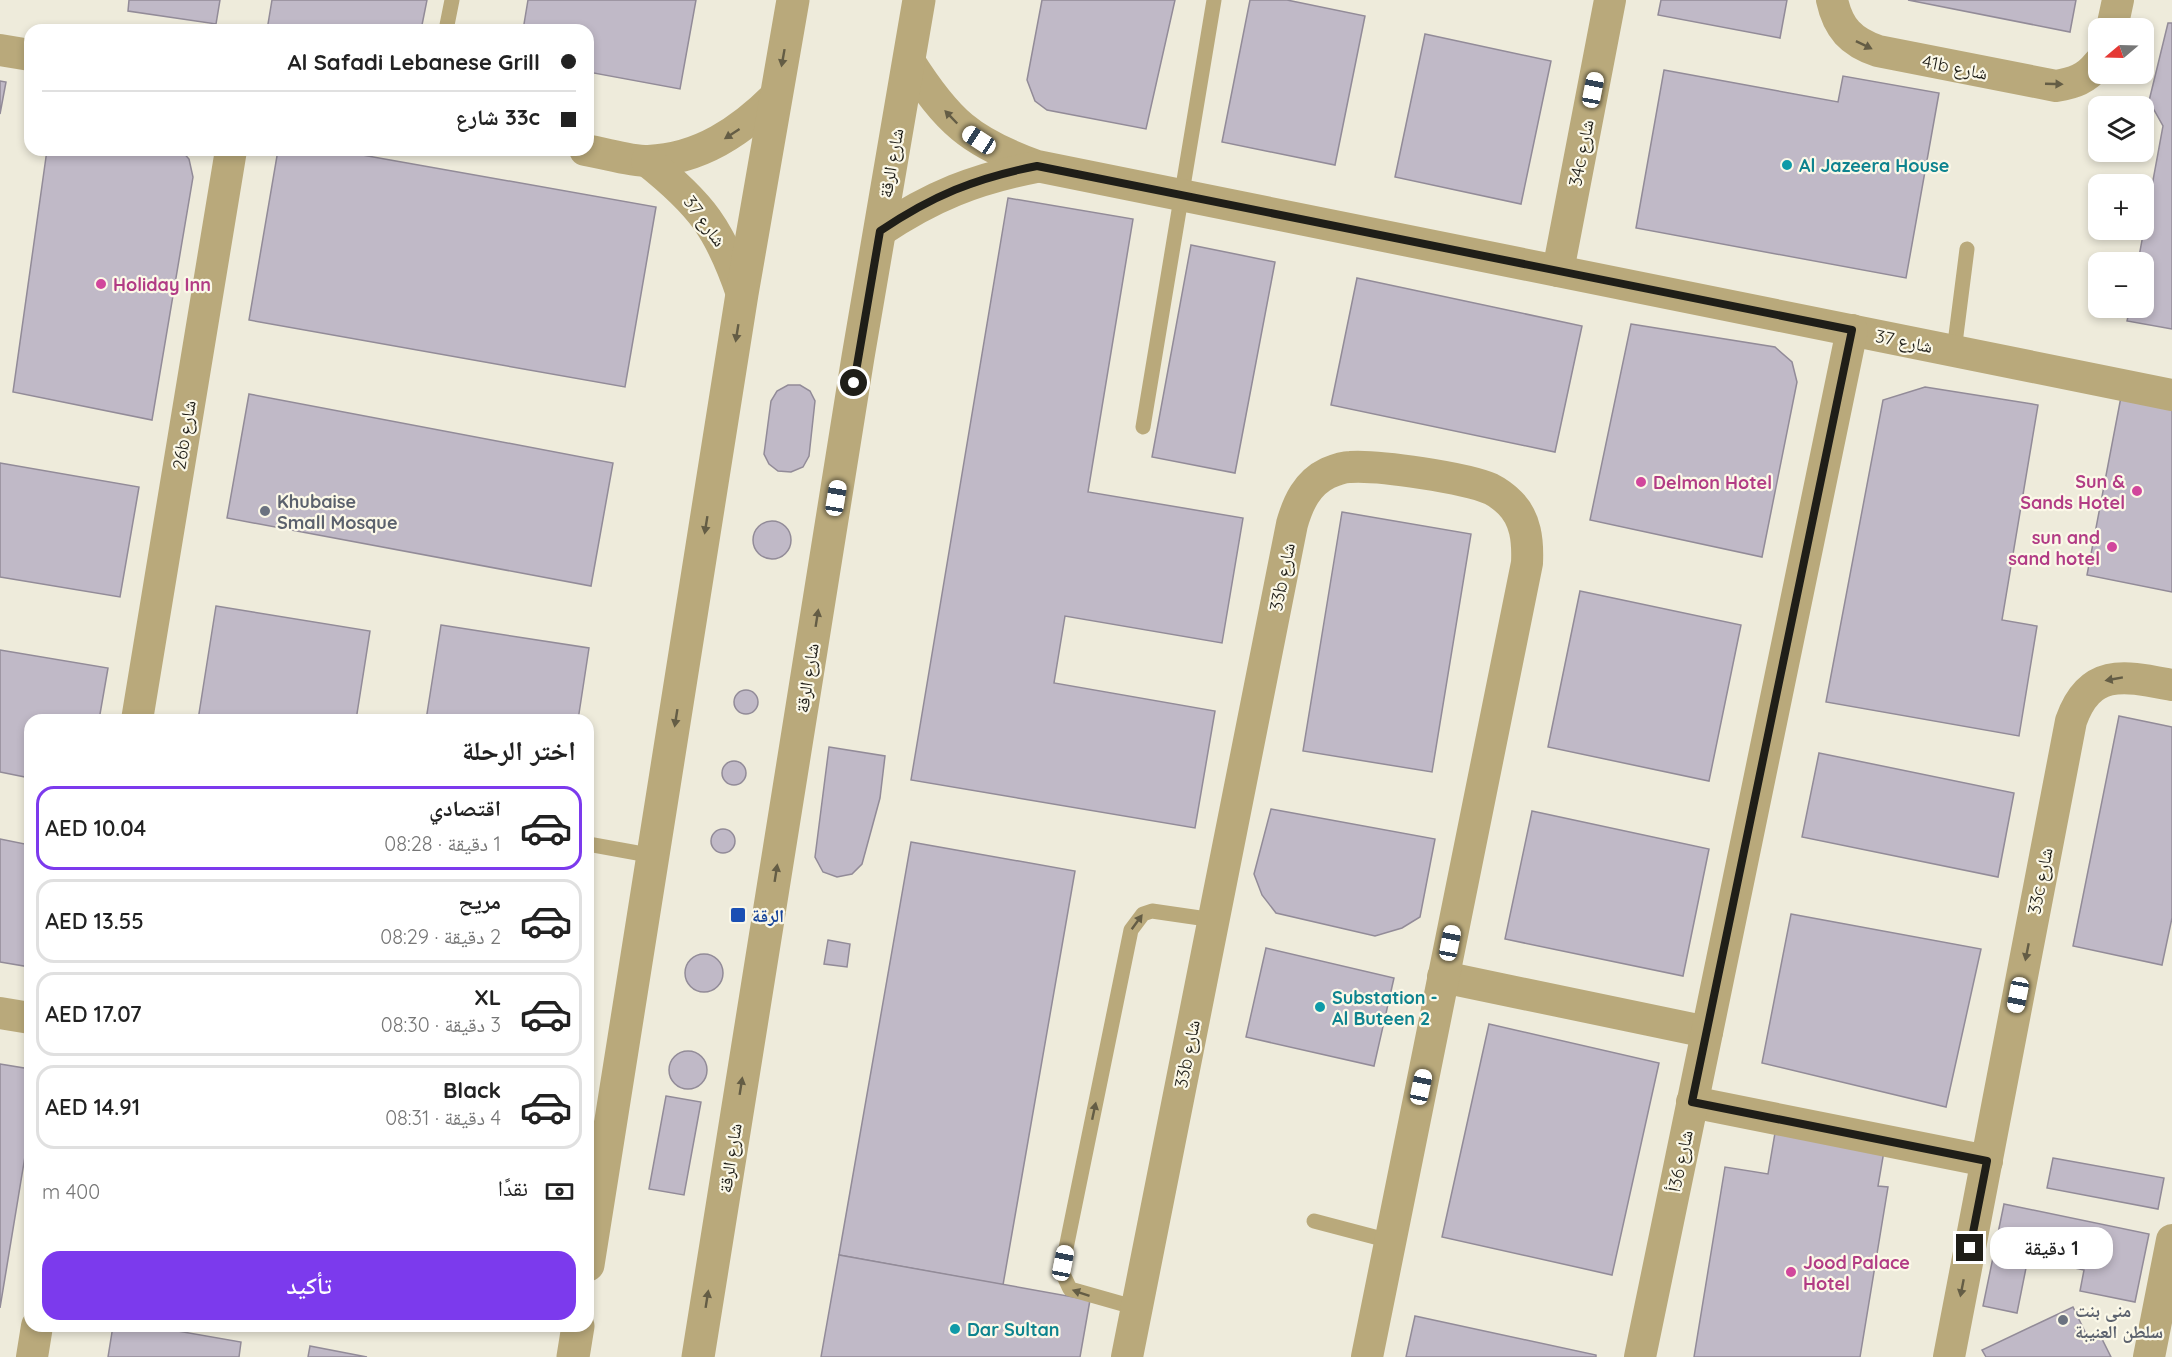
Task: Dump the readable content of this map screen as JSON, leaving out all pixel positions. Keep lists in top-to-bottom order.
{
  "streets": {
    "street": [
      "41b شارع",
      "34c شارع",
      "شارع الرقة",
      "شارع 37",
      "26b شارع",
      "33b شارع",
      "33c شارع",
      "شارع 36أ"
    ]
  },
  "crossings": [
    ["34c شارع", "شارع 37"],
    ["شارع الرقة", "شارع 37"],
    ["شارع 37", "شارع 36أ"]
  ],
  "one_way": ["41b شارع", "33c شارع"],
  "places": {
    "other": [
      "Al Jazeera House",
      "Holiday Inn",
      "Delmon Hotel",
      "Sun & Sands Hotel",
      "Khubaise Small Mosque",
      "sun and sand hotel",
      "Substation - Al Buteen 2",
      "Jood Palace Hotel",
      "منى بنت سلطن العنيبة",
      "Dar Sultan"
    ],
    "transit": ["الرقة"]
  },
  "north": "left",
  "page": {
    "map_buttons": ["+", "−"],
    "banner": ["Al Safadi Lebanese Grill", "33c شارع"],
    "heading": "اختر الرحلة",
    "list": [
      {
        "name": "اقتصادي",
        "note": "1 دقيقة · 08:28",
        "value": "AED 10.04"
      },
      {
        "name": "مريح",
        "note": "2 دقيقة · 08:29",
        "value": "AED 13.55"
      },
      {
        "name": "XL",
        "note": "3 دقيقة · 08:30",
        "value": "AED 17.07"
      },
      {
        "name": "Black",
        "note": "4 دقيقة · 08:31",
        "value": "AED 14.91"
      }
    ],
    "pay": ["نقدًا", "400 m"],
    "bubble": "1 دقيقة",
    "buttons": "تأكيد"
  }
}
